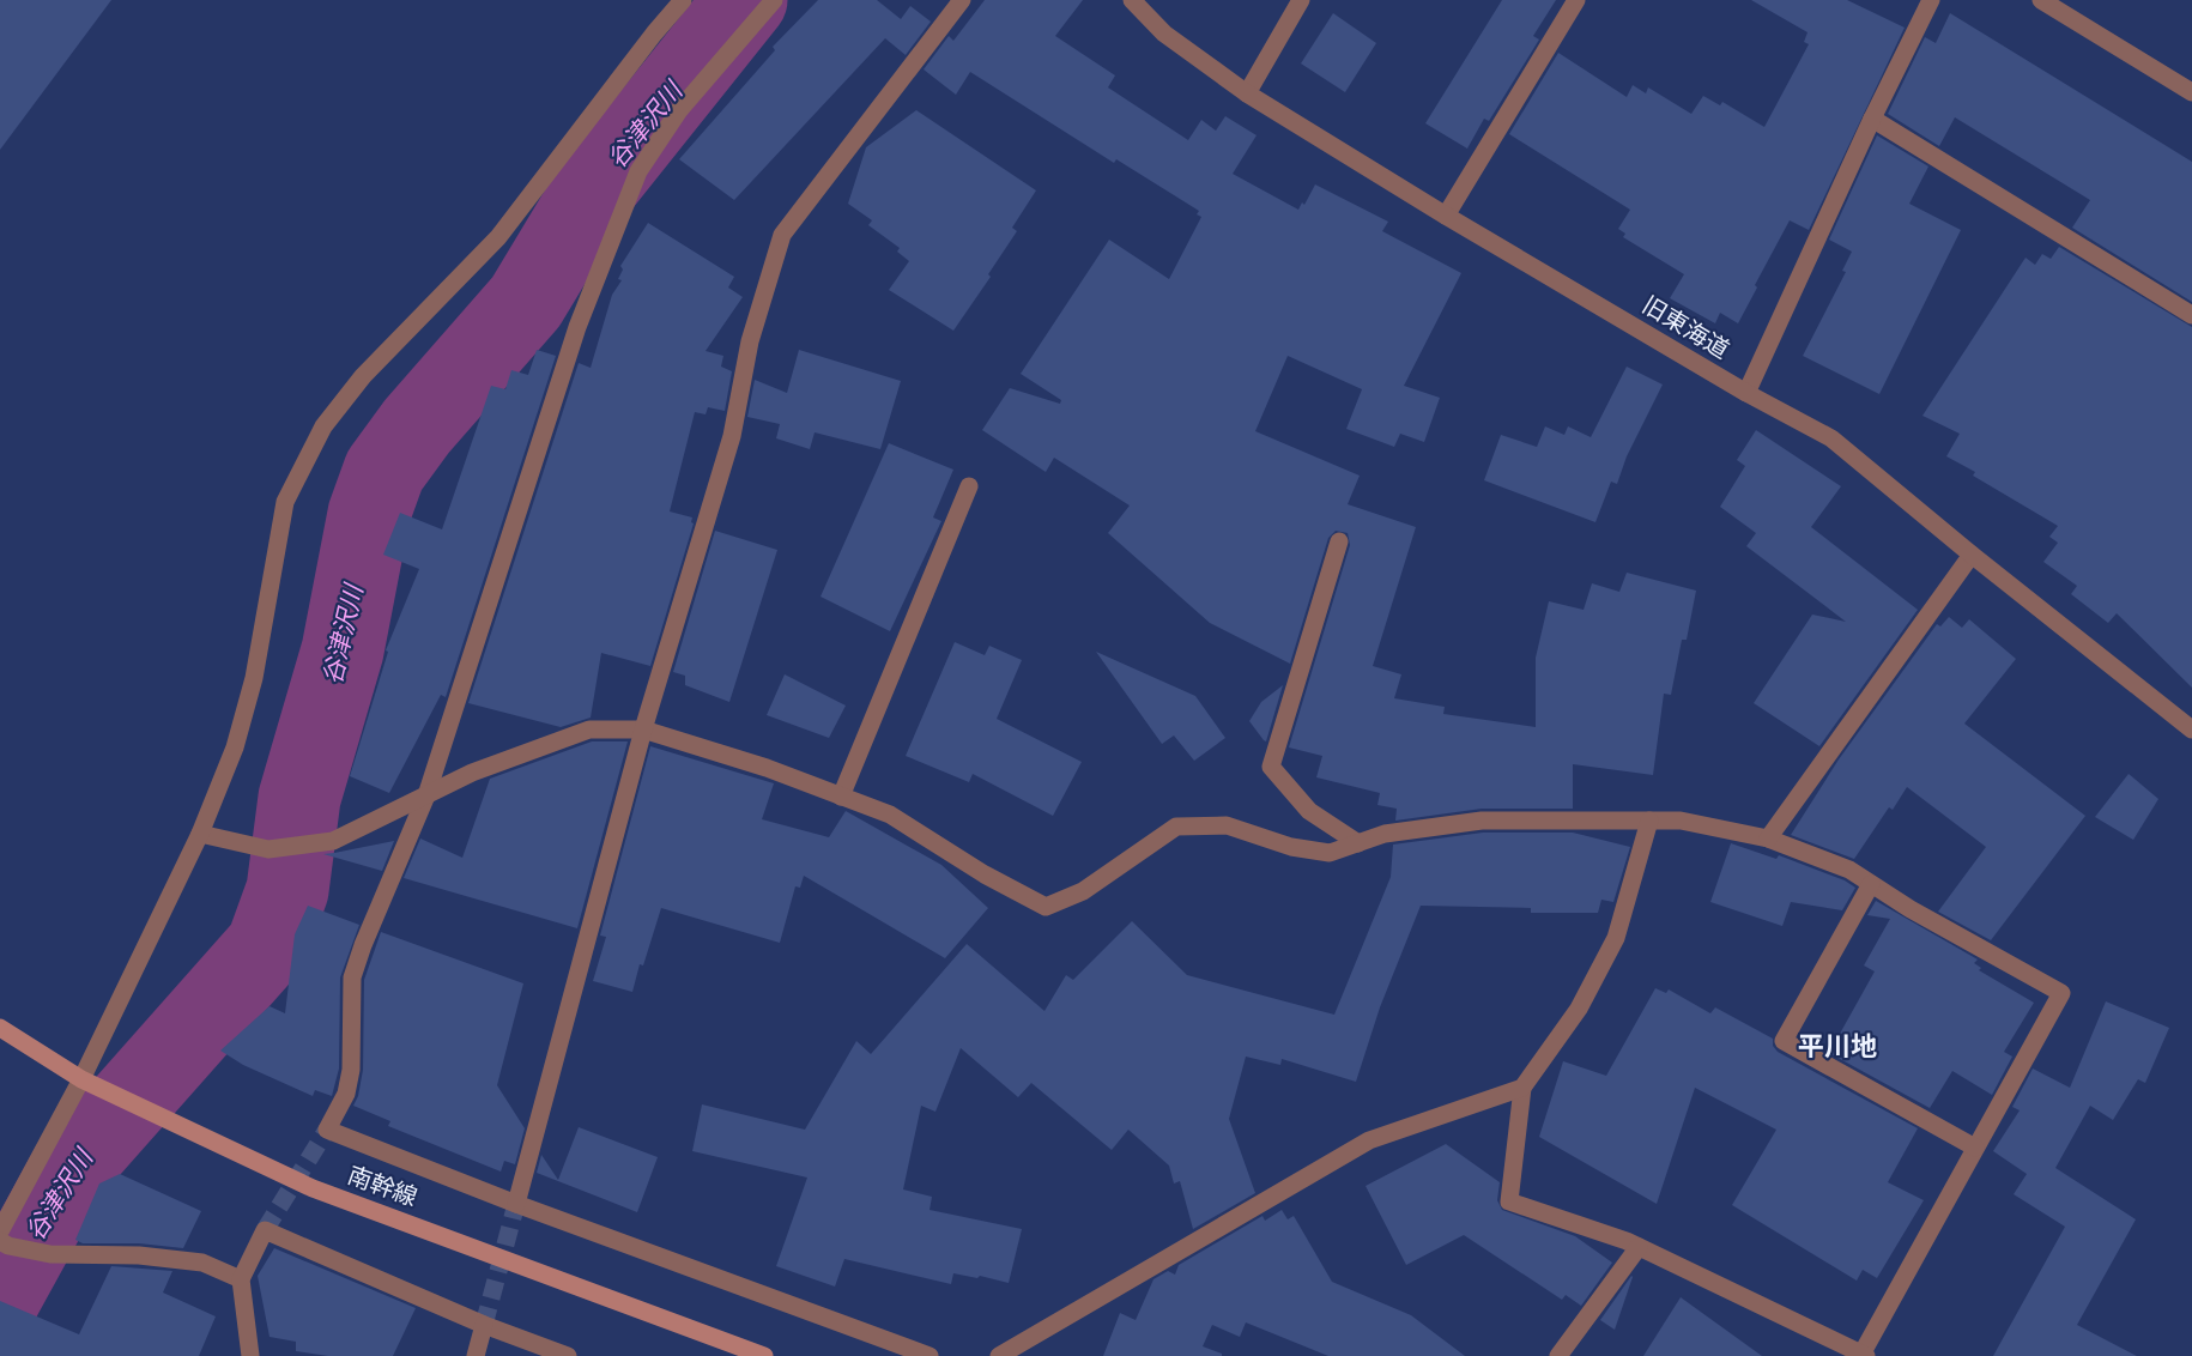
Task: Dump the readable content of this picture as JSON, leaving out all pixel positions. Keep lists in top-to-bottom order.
{
  "streets": {
    "main road": ["南幹線"],
    "street": ["旧東海道"]
  },
  "districts": ["平川地"],
  "water": ["谷津沢川"]
}
